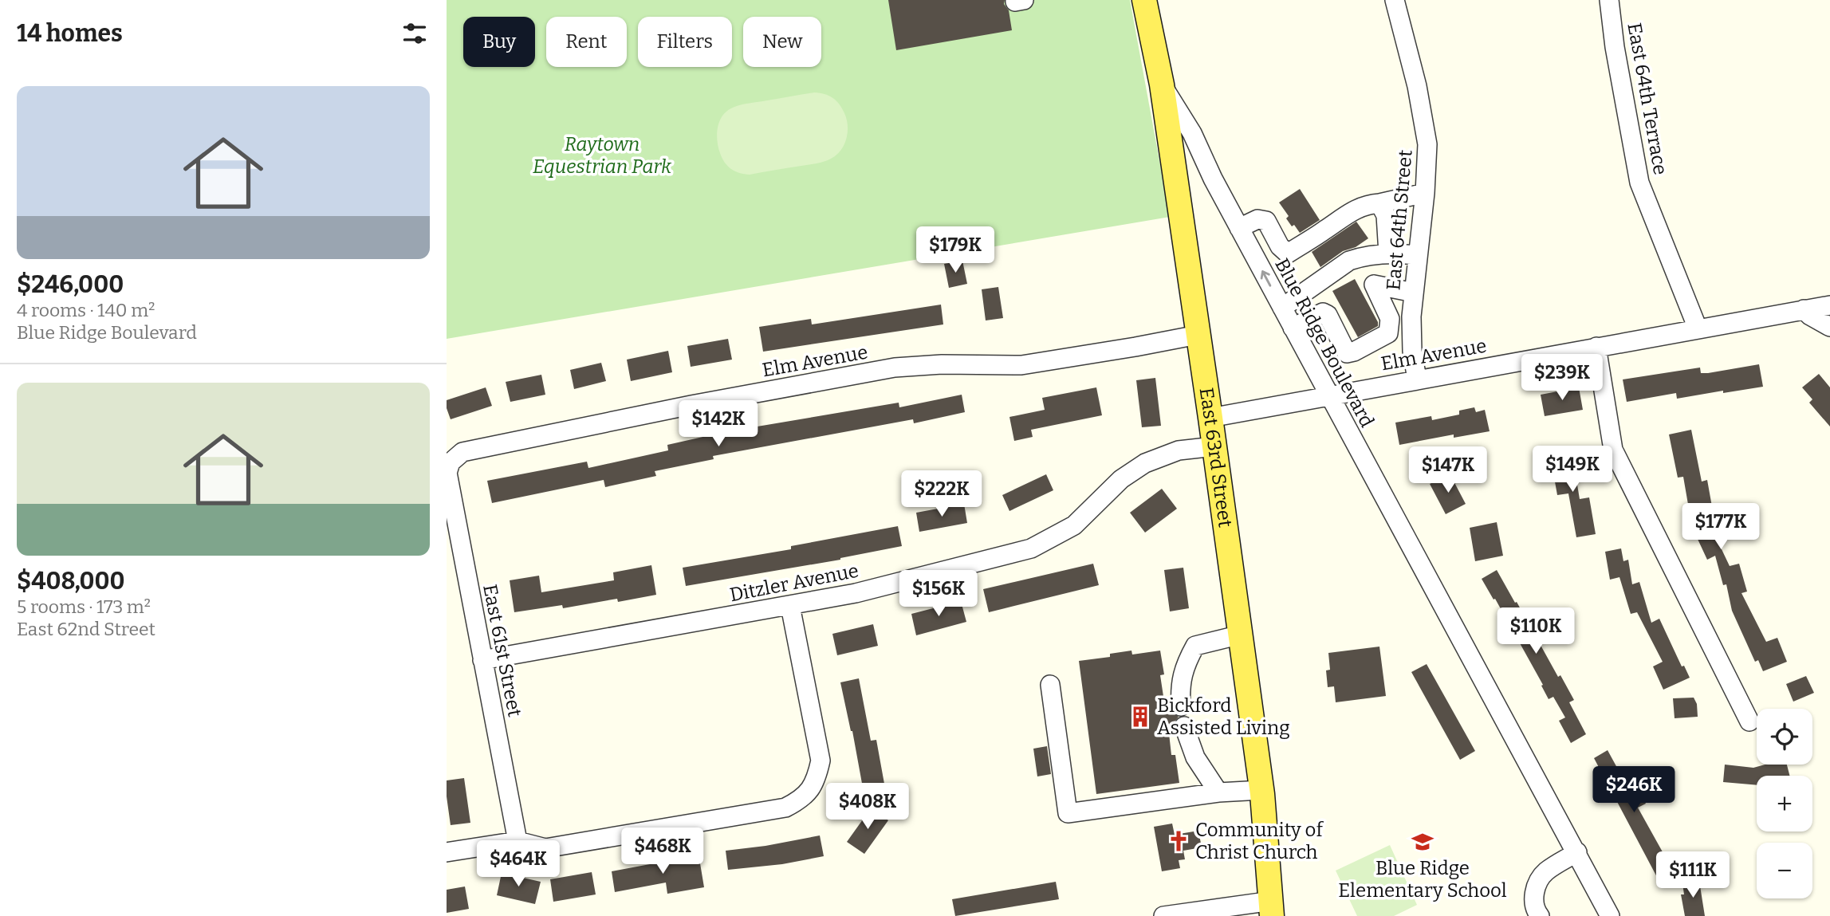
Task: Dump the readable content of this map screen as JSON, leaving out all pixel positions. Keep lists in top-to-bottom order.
{
  "streets": {
    "main road": ["East 63rd Street"],
    "street": [
      "East 64th Terrace",
      "East 64th Street",
      "Blue Ridge Boulevard",
      "Elm Avenue",
      "Ditzler Avenue",
      "East 61st Street"
    ]
  },
  "crossings": [
    ["East 64th Terrace", "Elm Avenue"],
    ["East 64th Street", "Elm Avenue"],
    ["Blue Ridge Boulevard", "Elm Avenue"],
    ["Blue Ridge Boulevard", "East 63rd Street"],
    ["Elm Avenue", "East 63rd Street"],
    ["Elm Avenue", "East 61st Street"],
    ["East 63rd Street", "Ditzler Avenue"],
    ["Ditzler Avenue", "East 61st Street"]
  ],
  "parks": ["Raytown Equestrian Park"],
  "places": {
    "building": ["Bickford Assisted Living"],
    "church": ["Community of Christ Church"],
    "school or university": ["Blue Ridge Elementary School"]
  },
  "page": {
    "heading": "14 homes",
    "chip": [
      "Buy",
      "Rent",
      "Filters",
      "New"
    ],
    "list": [
      {
        "name": "$246,000",
        "note": "4 rooms · 140 m² · Blue Ridge Boulevard"
      },
      {
        "name": "$408,000",
        "note": "5 rooms · 173 m² · East 62nd Street"
      }
    ],
    "price": [
      "$179K",
      "$239K",
      "$142K",
      "$149K",
      "$147K",
      "$222K",
      "$177K",
      "$156K",
      "$110K",
      "$246K",
      "$408K",
      "$468K",
      "$464K",
      "$111K"
    ],
    "map_buttons": ["+", "−"]
  }
}
